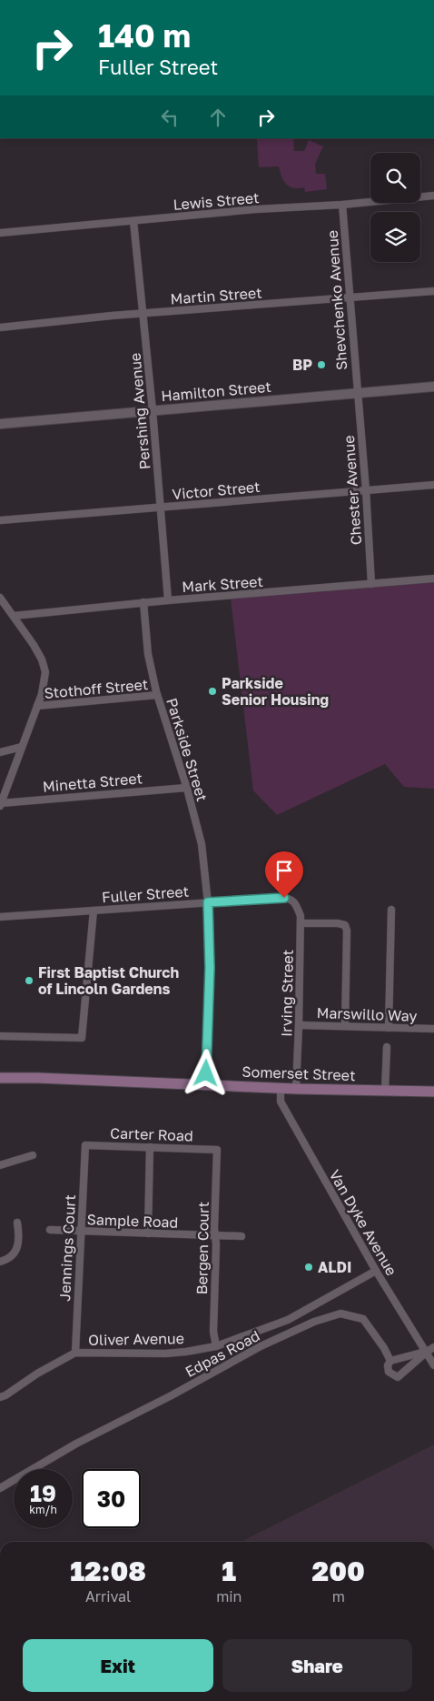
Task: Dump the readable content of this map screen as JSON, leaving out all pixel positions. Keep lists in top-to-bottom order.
{
  "streets": {
    "main road": ["Somerset Street"],
    "street": [
      "Lewis Street",
      "Martin Street",
      "Shevchenko Avenue",
      "Hamilton Street",
      "Pershing Avenue",
      "Victor Street",
      "Chester Avenue",
      "Mark Street",
      "Stothoff Street",
      "Parkside Street",
      "Minetta Street",
      "Fuller Street",
      "Irving Street",
      "Marswillo Way",
      "Carter Road",
      "Sample Road",
      "Van Dyke Avenue",
      "Jennings Court",
      "Bergen Court",
      "Oliver Avenue",
      "Edpas Road"
    ]
  },
  "crossings": [
    ["Lewis Street", "Shevchenko Avenue"],
    ["Lewis Street", "Pershing Avenue"],
    ["Martin Street", "Shevchenko Avenue"],
    ["Martin Street", "Pershing Avenue"],
    ["Shevchenko Avenue", "Hamilton Street"],
    ["Shevchenko Avenue", "Chester Avenue"],
    ["Hamilton Street", "Pershing Avenue"],
    ["Hamilton Street", "Chester Avenue"],
    ["Pershing Avenue", "Victor Street"],
    ["Pershing Avenue", "Mark Street"],
    ["Victor Street", "Chester Avenue"],
    ["Chester Avenue", "Mark Street"],
    ["Mark Street", "Parkside Street"],
    ["Stothoff Street", "Parkside Street"],
    ["Parkside Street", "Minetta Street"],
    ["Parkside Street", "Fuller Street"],
    ["Parkside Street", "Somerset Street"],
    ["Fuller Street", "Irving Street"],
    ["Irving Street", "Marswillo Way"],
    ["Irving Street", "Somerset Street"],
    ["Somerset Street", "Van Dyke Avenue"],
    ["Carter Road", "Jennings Court"],
    ["Carter Road", "Bergen Court"],
    ["Sample Road", "Jennings Court"],
    ["Sample Road", "Bergen Court"],
    ["Van Dyke Avenue", "Oliver Avenue"],
    ["Van Dyke Avenue", "Edpas Road"],
    ["Jennings Court", "Oliver Avenue"],
    ["Bergen Court", "Oliver Avenue"]
  ],
  "places": [
    "BP",
    "Parkside Senior Housing",
    "First Baptist Church of Lincoln Gardens",
    "ALDI"
  ],
  "page": {
    "turn": ["140 m", "Fuller Street"],
    "speed": "19 km/h",
    "limit": "30",
    "eta": [
      "12:08",
      "Arrival",
      "1",
      "min",
      "200",
      "m"
    ],
    "buttons": ["Exit", "Share"]
  }
}
